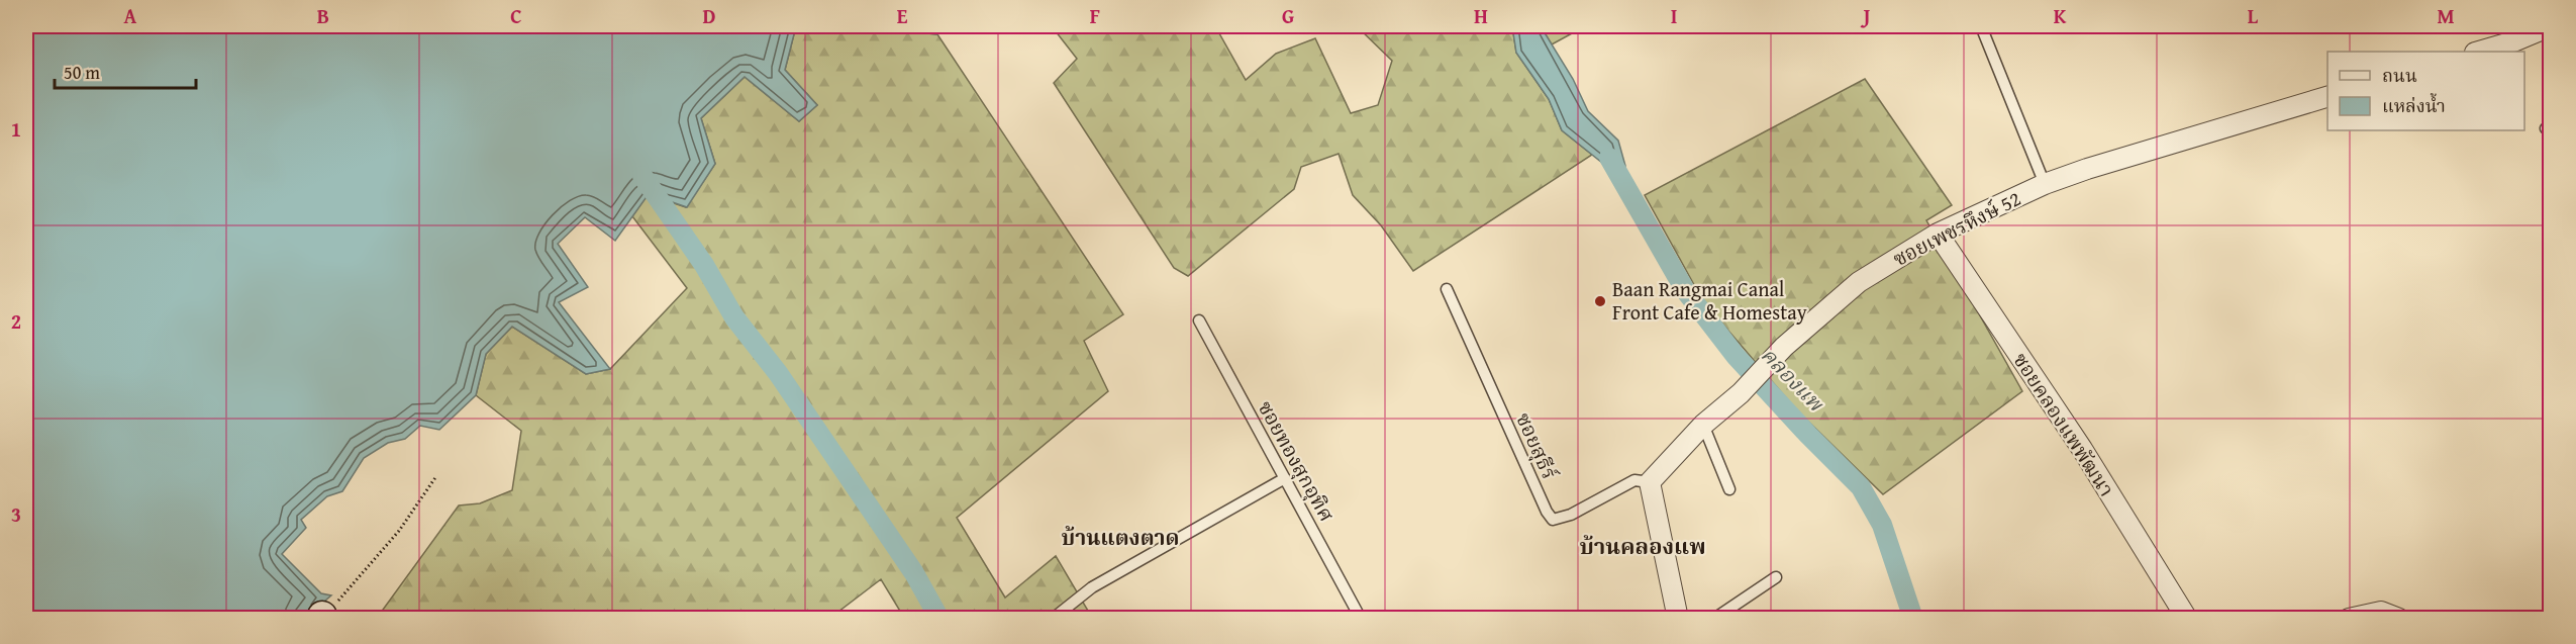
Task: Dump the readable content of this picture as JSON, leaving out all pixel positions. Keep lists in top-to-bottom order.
{
  "streets": {
    "street": ["ซอยเพชรหึงษ์ 52", "ซอยคลองแพพัฒนา"],
    "lane": ["ซอยสุธีร์", "ซอยทองสุกอุทิศ"]
  },
  "crossings": [
    ["ซอยเพชรหึงษ์ 52", "ซอยคลองแพพัฒนา"],
    ["ซอยเพชรหึงษ์ 52", "ซอยสุธีร์"]
  ],
  "districts": ["บ้านแตงตาด", "บ้านคลองแพ"],
  "water": ["คลองแพ"],
  "places": ["Baan Rangmai Canal Front Cafe & Homestay"],
  "legend": ["ถนน", "แหล่งน้ำ"],
  "scale_bar": "50 m",
  "grid": {
    "columns": [
      "A",
      "B",
      "C",
      "D",
      "E",
      "F",
      "G",
      "H",
      "I",
      "J",
      "K",
      "L",
      "M"
    ],
    "rows": ["1", "2", "3"]
  }
}
